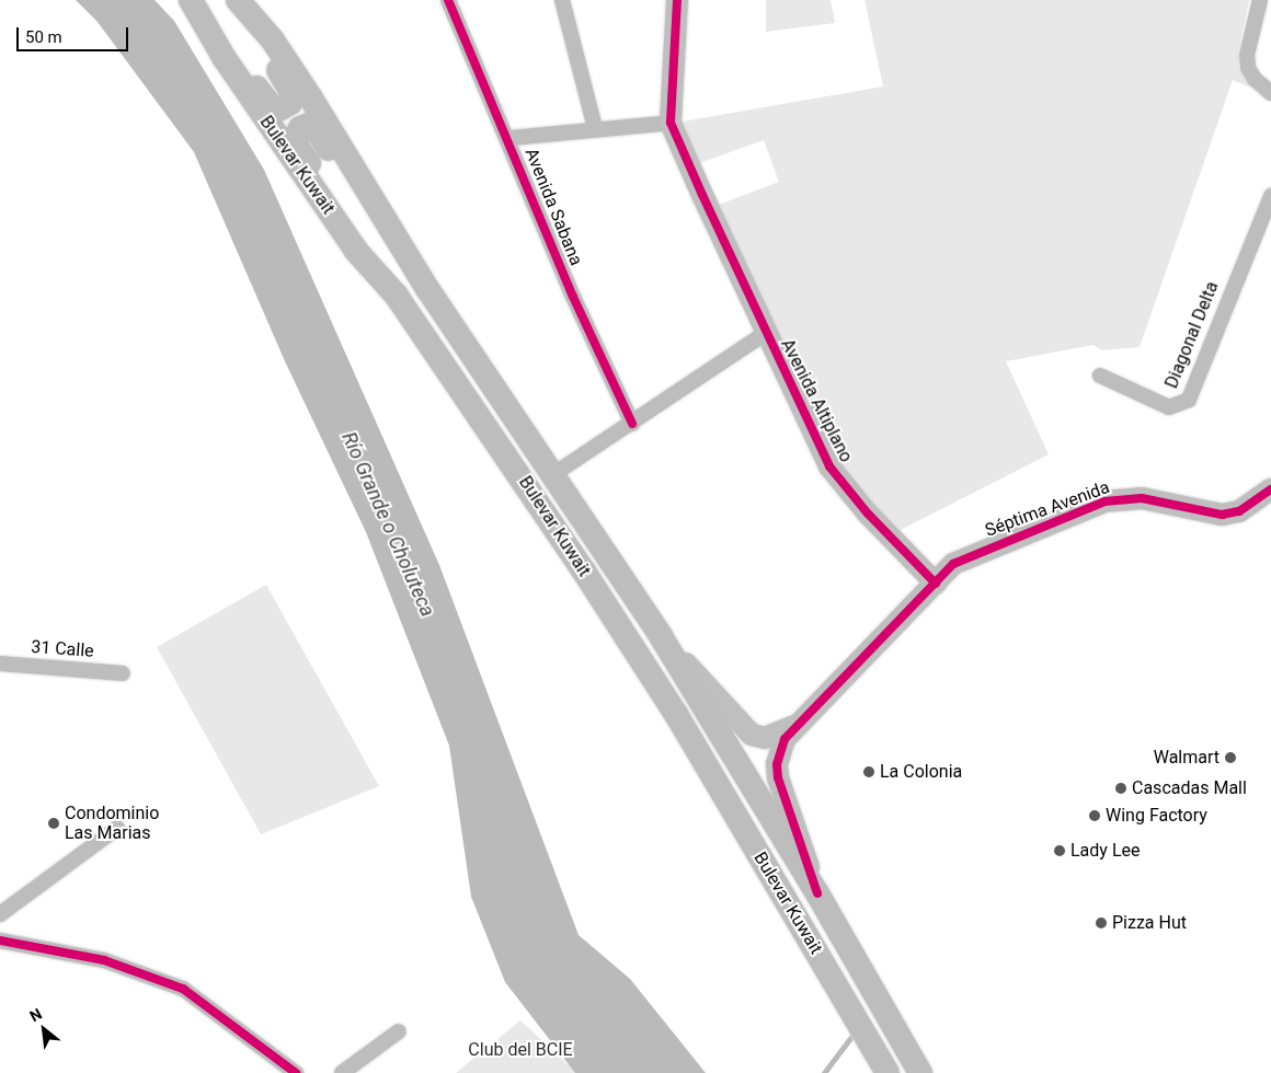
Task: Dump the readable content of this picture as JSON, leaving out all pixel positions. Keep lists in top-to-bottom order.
{
  "streets": {
    "main road": ["Bulevar Kuwait"],
    "street": [
      "Avenida Sabana",
      "Diagonal Delta",
      "Avenida Altiplano",
      "Séptima Avenida",
      "31 Calle"
    ]
  },
  "crossings": [
    ["Avenida Altiplano", "Séptima Avenida"]
  ],
  "water": ["Río Grande o Choluteca"],
  "parks": ["Club del BCIE"],
  "places": [
    "Walmart",
    "La Colonia",
    "Cascadas Mall",
    "Wing Factory",
    "Condominio Las Marias",
    "Lady Lee",
    "Pizza Hut"
  ],
  "scale_bar": "50 m",
  "north": "top left"
}
